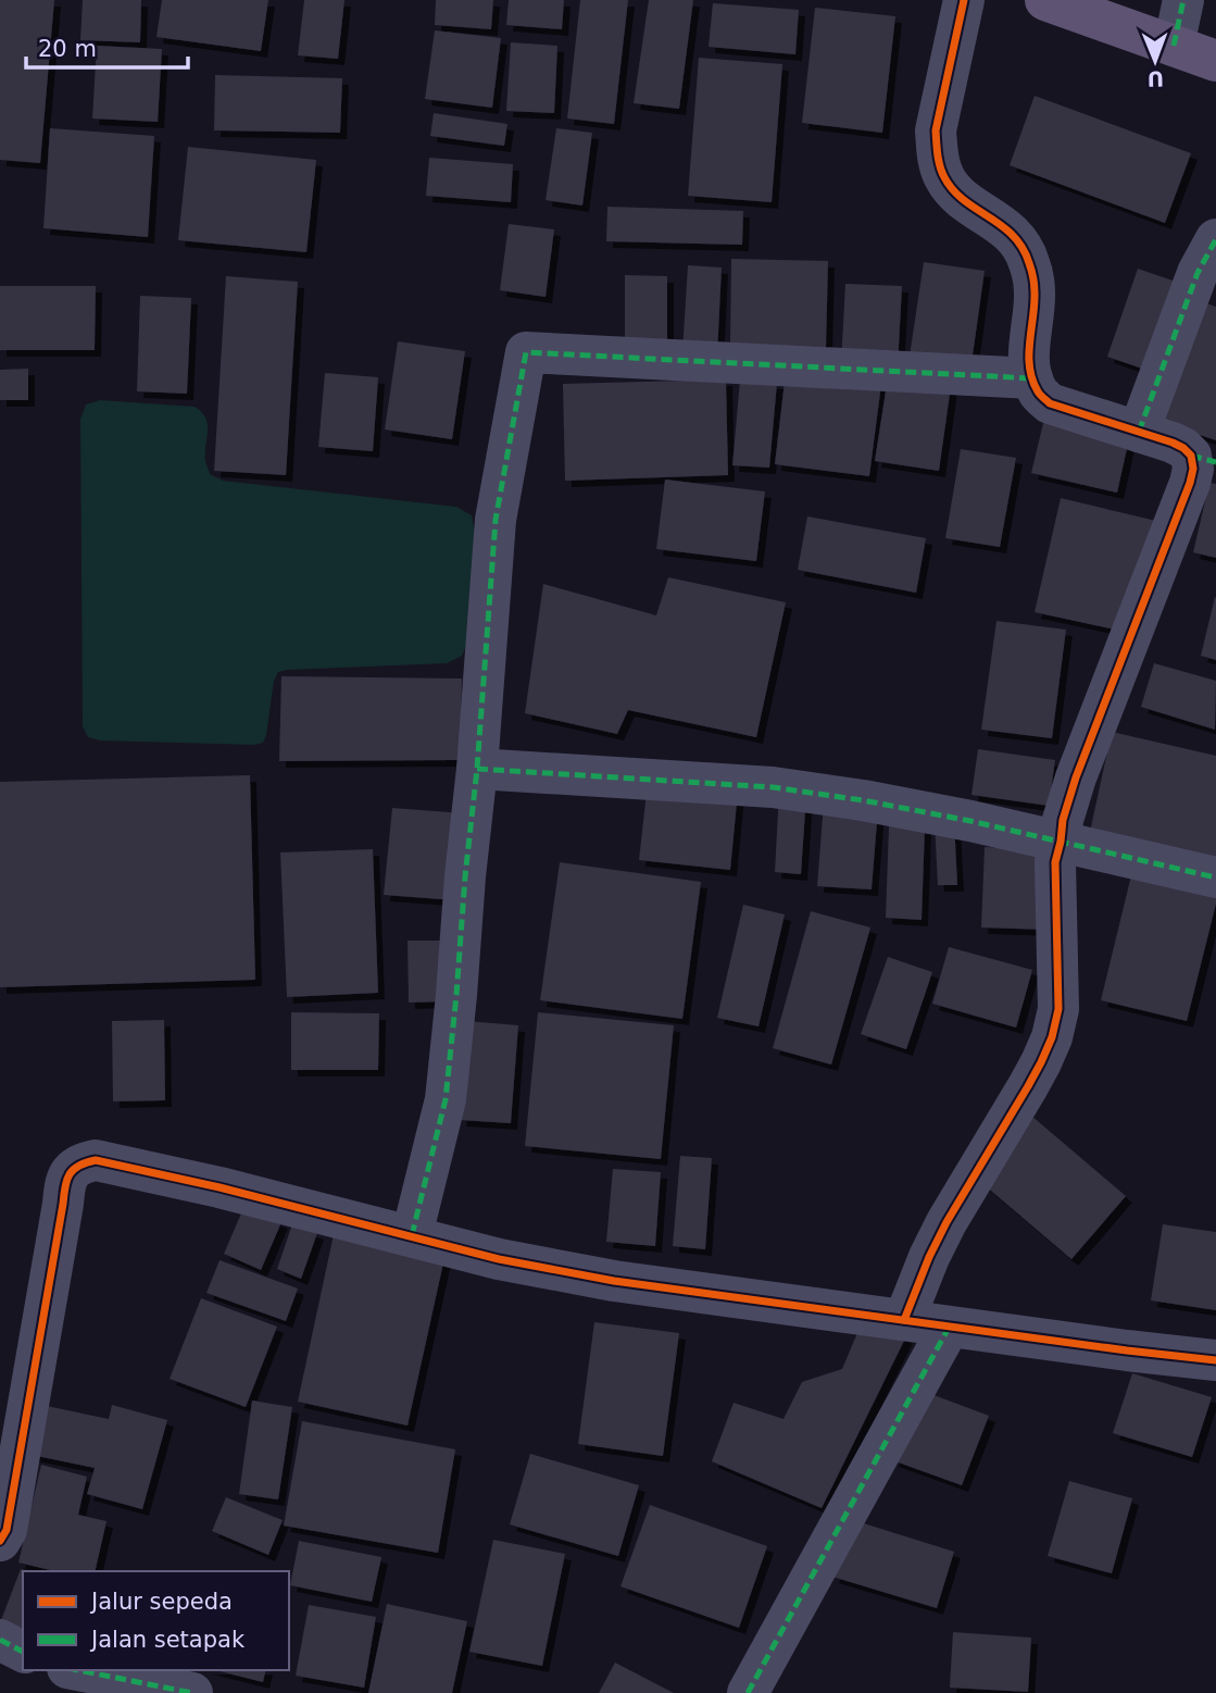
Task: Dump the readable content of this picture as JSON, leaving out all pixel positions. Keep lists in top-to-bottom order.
{
  "legend": ["Jalur sepeda", "Jalan setapak"],
  "scale_bar": "20 m",
  "north": "bottom"
}
